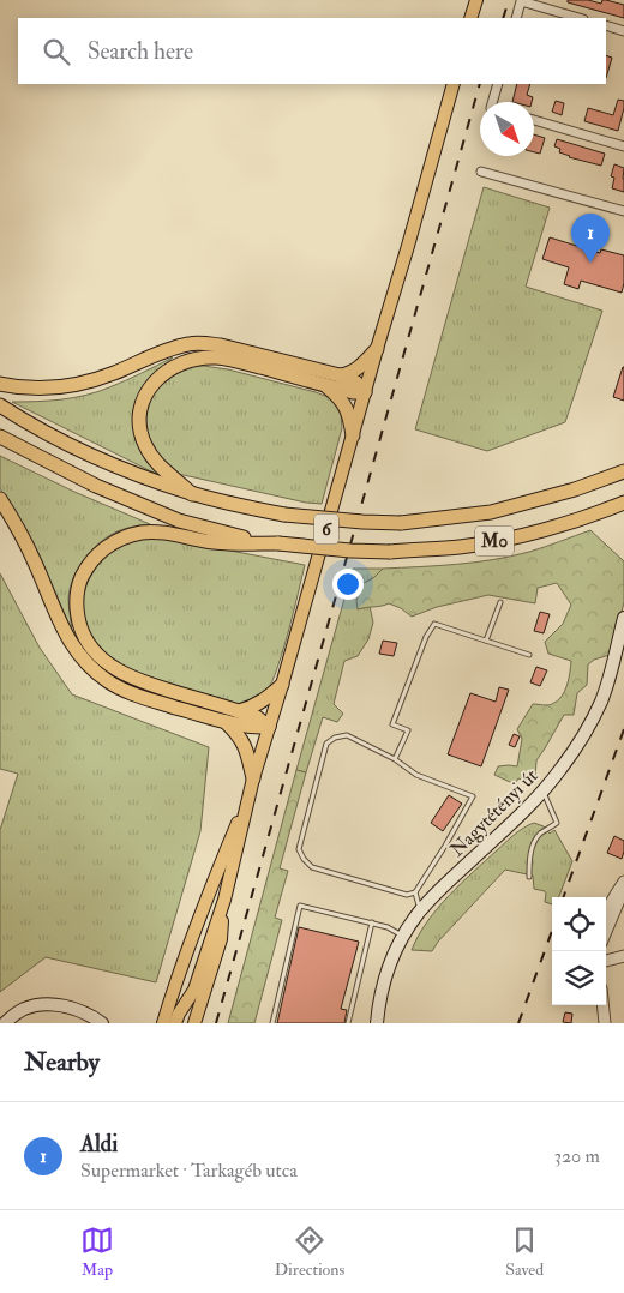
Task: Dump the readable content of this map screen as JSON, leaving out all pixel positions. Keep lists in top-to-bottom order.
{
  "streets": {
    "highway": ["M0"],
    "main road": ["6", "Nagytétényi út"]
  },
  "north": "bottom right",
  "page": {
    "search": "Search here",
    "pins": "1",
    "heading": "Nearby",
    "list": [
      {
        "mark": "1",
        "name": "Aldi",
        "note": "Supermarket · Tarkagéb utca",
        "value": "320 m"
      }
    ],
    "nav": ["Map", "Directions", "Saved"]
  }
}
